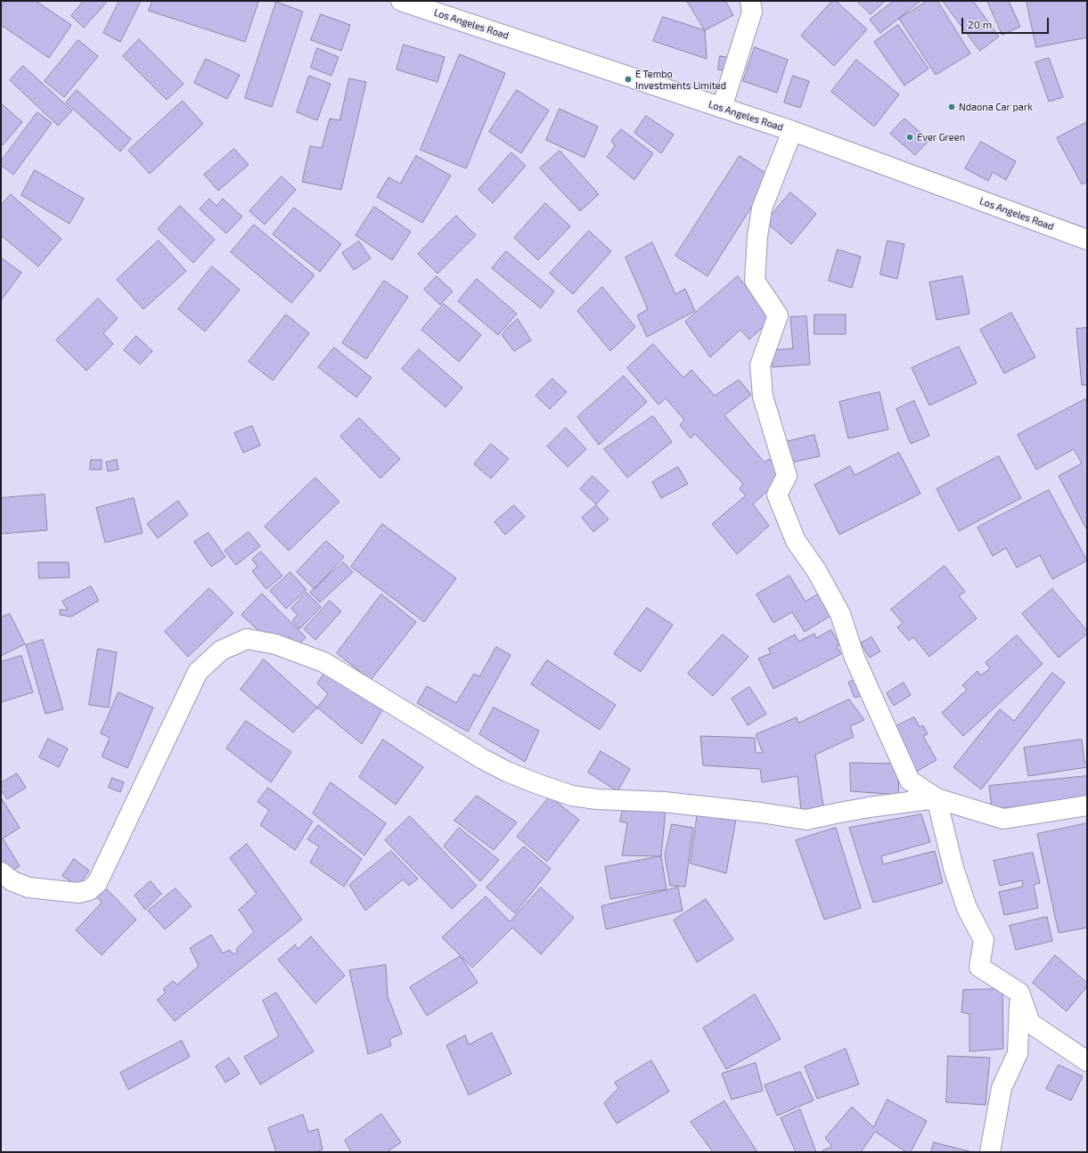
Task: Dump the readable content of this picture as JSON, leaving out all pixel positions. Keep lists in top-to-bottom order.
{
  "streets": {
    "street": ["Los Angeles Road"]
  },
  "places": ["E Tembo Investments Limited", "Ndaona Car park", "Ever Green"],
  "scale_bar": "20 m"
}
